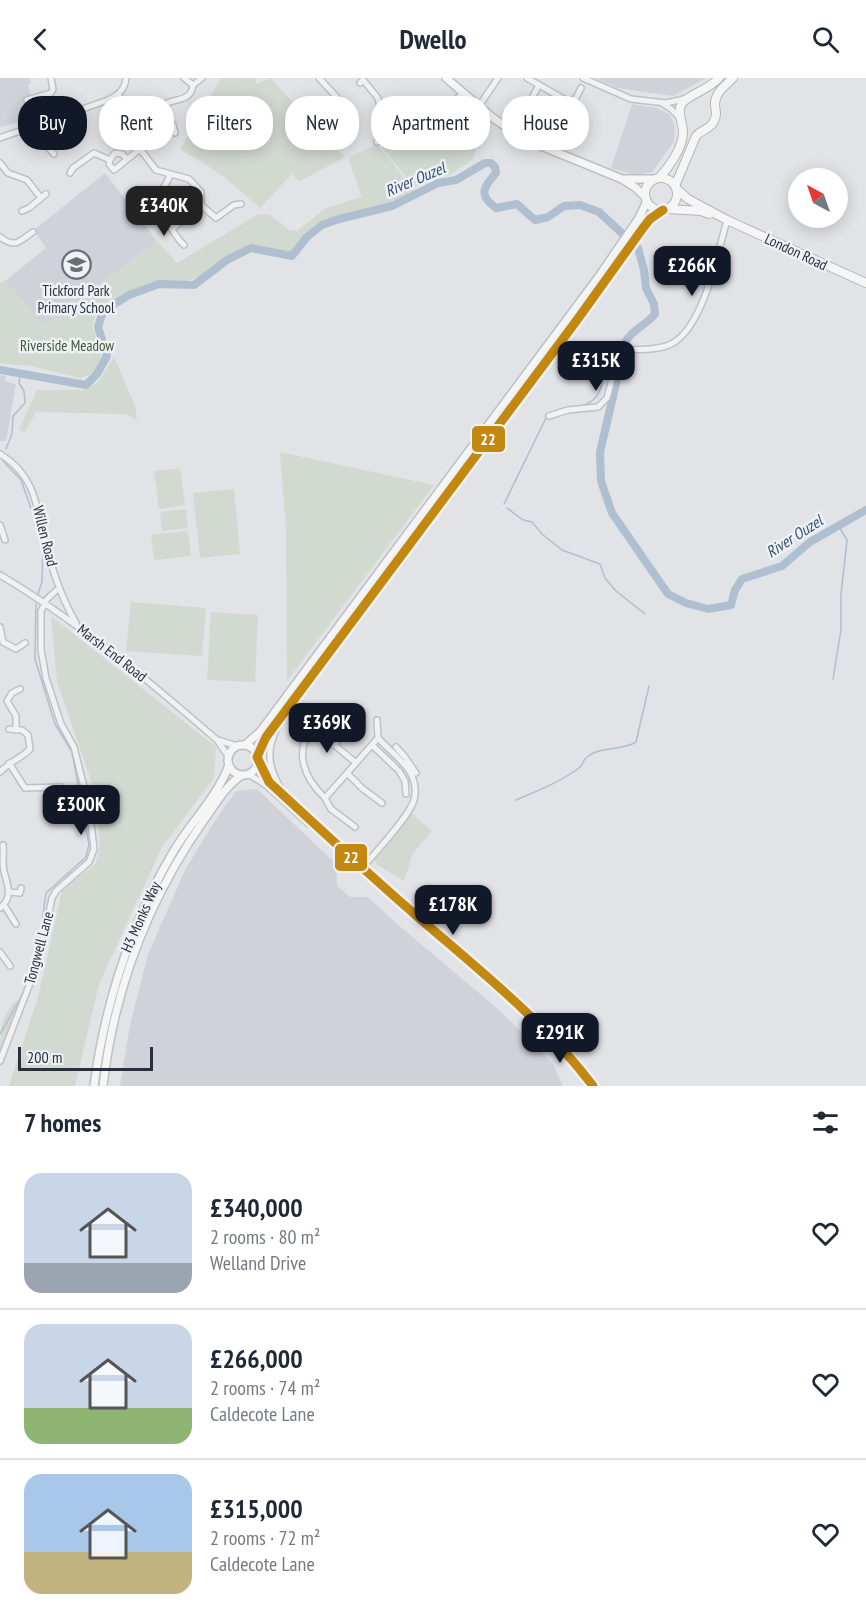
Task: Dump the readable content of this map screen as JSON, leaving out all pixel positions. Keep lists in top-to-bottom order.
{
  "streets": {
    "highway": ["London Road"],
    "main road": ["H3 Monks Way"],
    "street": ["Willen Road", "Marsh End Road", "Tongwell Lane"]
  },
  "crossings": [
    ["Willen Road", "Marsh End Road"],
    ["Marsh End Road", "H3 Monks Way"],
    ["Marsh End Road", "Tongwell Lane"]
  ],
  "water": ["River Ouzel"],
  "parks": ["Riverside Meadow"],
  "places": {
    "school or university": ["Tickford Park Primary School"]
  },
  "lines": ["transit line 22"],
  "scale_bar": "200 m",
  "north": "top left",
  "page": {
    "header": "Dwello",
    "chip": [
      "Buy",
      "Rent",
      "Filters",
      "New",
      "Apartment",
      "House"
    ],
    "price": [
      "£340K",
      "£266K",
      "£315K",
      "£369K",
      "£300K",
      "£178K",
      "£291K"
    ],
    "scale": "200 m",
    "heading": "7 homes",
    "list": [
      {
        "name": "£340,000",
        "note": "2 rooms · 80 m² · Welland Drive"
      },
      {
        "name": "£266,000",
        "note": "2 rooms · 74 m² · Caldecote Lane"
      },
      {
        "name": "£315,000",
        "note": "2 rooms · 72 m² · Caldecote Lane"
      }
    ]
  }
}
